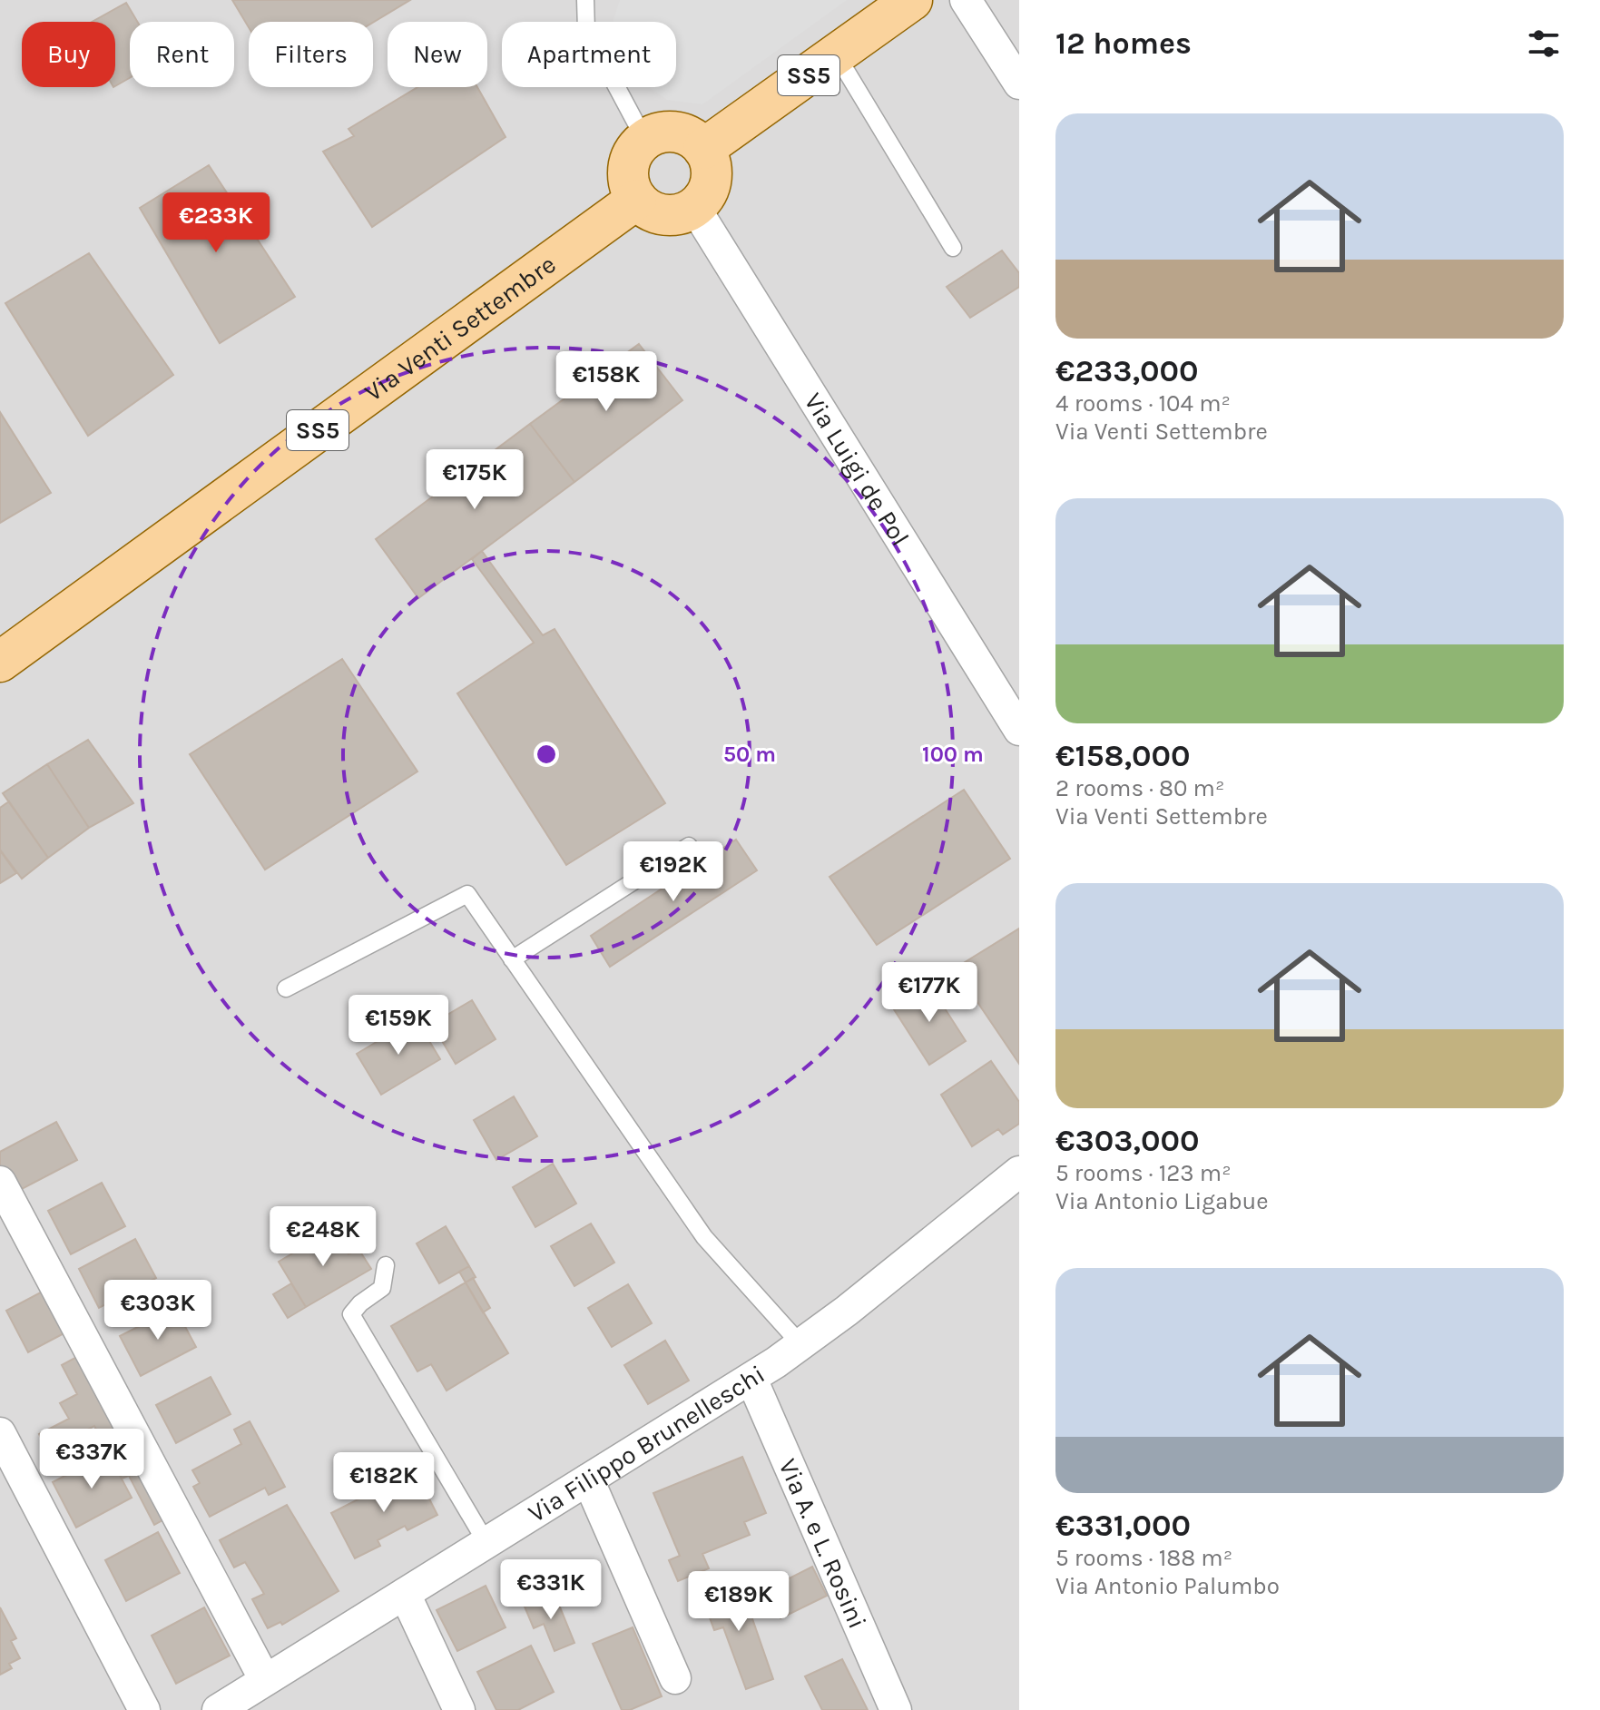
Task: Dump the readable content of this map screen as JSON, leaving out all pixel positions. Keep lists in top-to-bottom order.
{
  "streets": {
    "main road": ["SS5", "Via Venti Settembre"],
    "street": ["Via Luigi de Pol", "Via Filippo Brunelleschi", "Via A. e L. Rosini"]
  },
  "crossings": [
    ["SS5", "Via Venti Settembre"],
    ["SS5", "Via Luigi de Pol"],
    ["Via Venti Settembre", "Via Luigi de Pol"],
    ["Via Filippo Brunelleschi", "Via A. e L. Rosini"]
  ],
  "page": {
    "heading": "12 homes",
    "chip": [
      "Buy",
      "Rent",
      "Filters",
      "New",
      "Apartment"
    ],
    "list": [
      {
        "name": "€233,000",
        "note": "4 rooms · 104 m² · Via Venti Settembre"
      },
      {
        "name": "€158,000",
        "note": "2 rooms · 80 m² · Via Venti Settembre"
      },
      {
        "name": "€303,000",
        "note": "5 rooms · 123 m² · Via Antonio Ligabue"
      },
      {
        "name": "€331,000",
        "note": "5 rooms · 188 m² · Via Antonio Palumbo"
      }
    ],
    "price": [
      "€233K",
      "€158K",
      "€175K",
      "€192K",
      "€177K",
      "€159K",
      "€248K",
      "€303K",
      "€337K",
      "€182K",
      "€331K",
      "€189K"
    ]
  },
  "rings": ["50 m", "100 m"]
}
